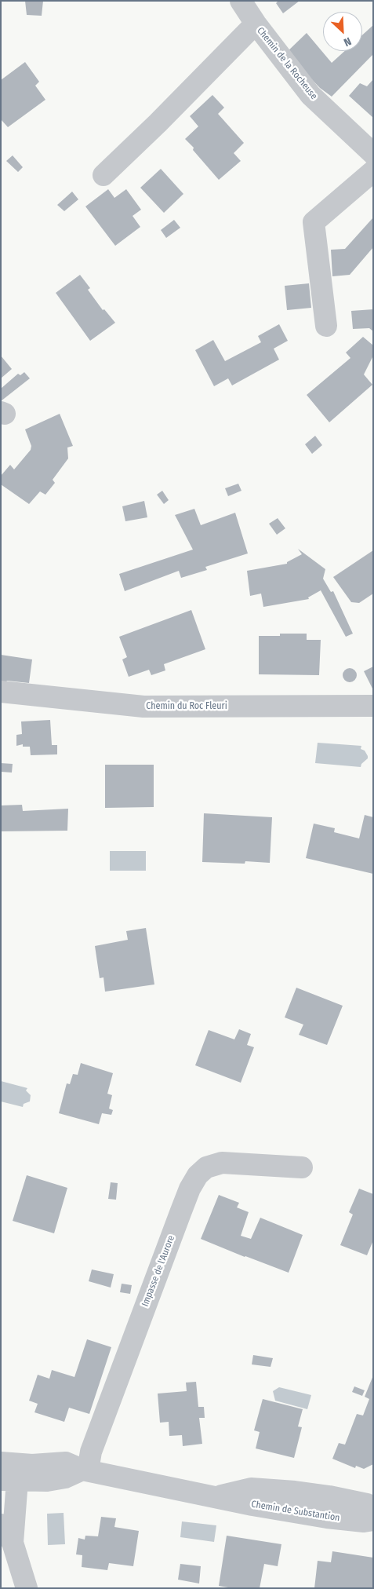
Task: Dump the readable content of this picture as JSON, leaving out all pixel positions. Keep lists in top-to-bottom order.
{
  "streets": {
    "street": [
      "Chemin de la Rocheuse",
      "Chemin du Roc Fleuri",
      "Impasse de l'Aurore",
      "Chemin de Substantion"
    ]
  },
  "crossings": [
    ["Impasse de l'Aurore", "Chemin de Substantion"]
  ],
  "north": "bottom right"
}
